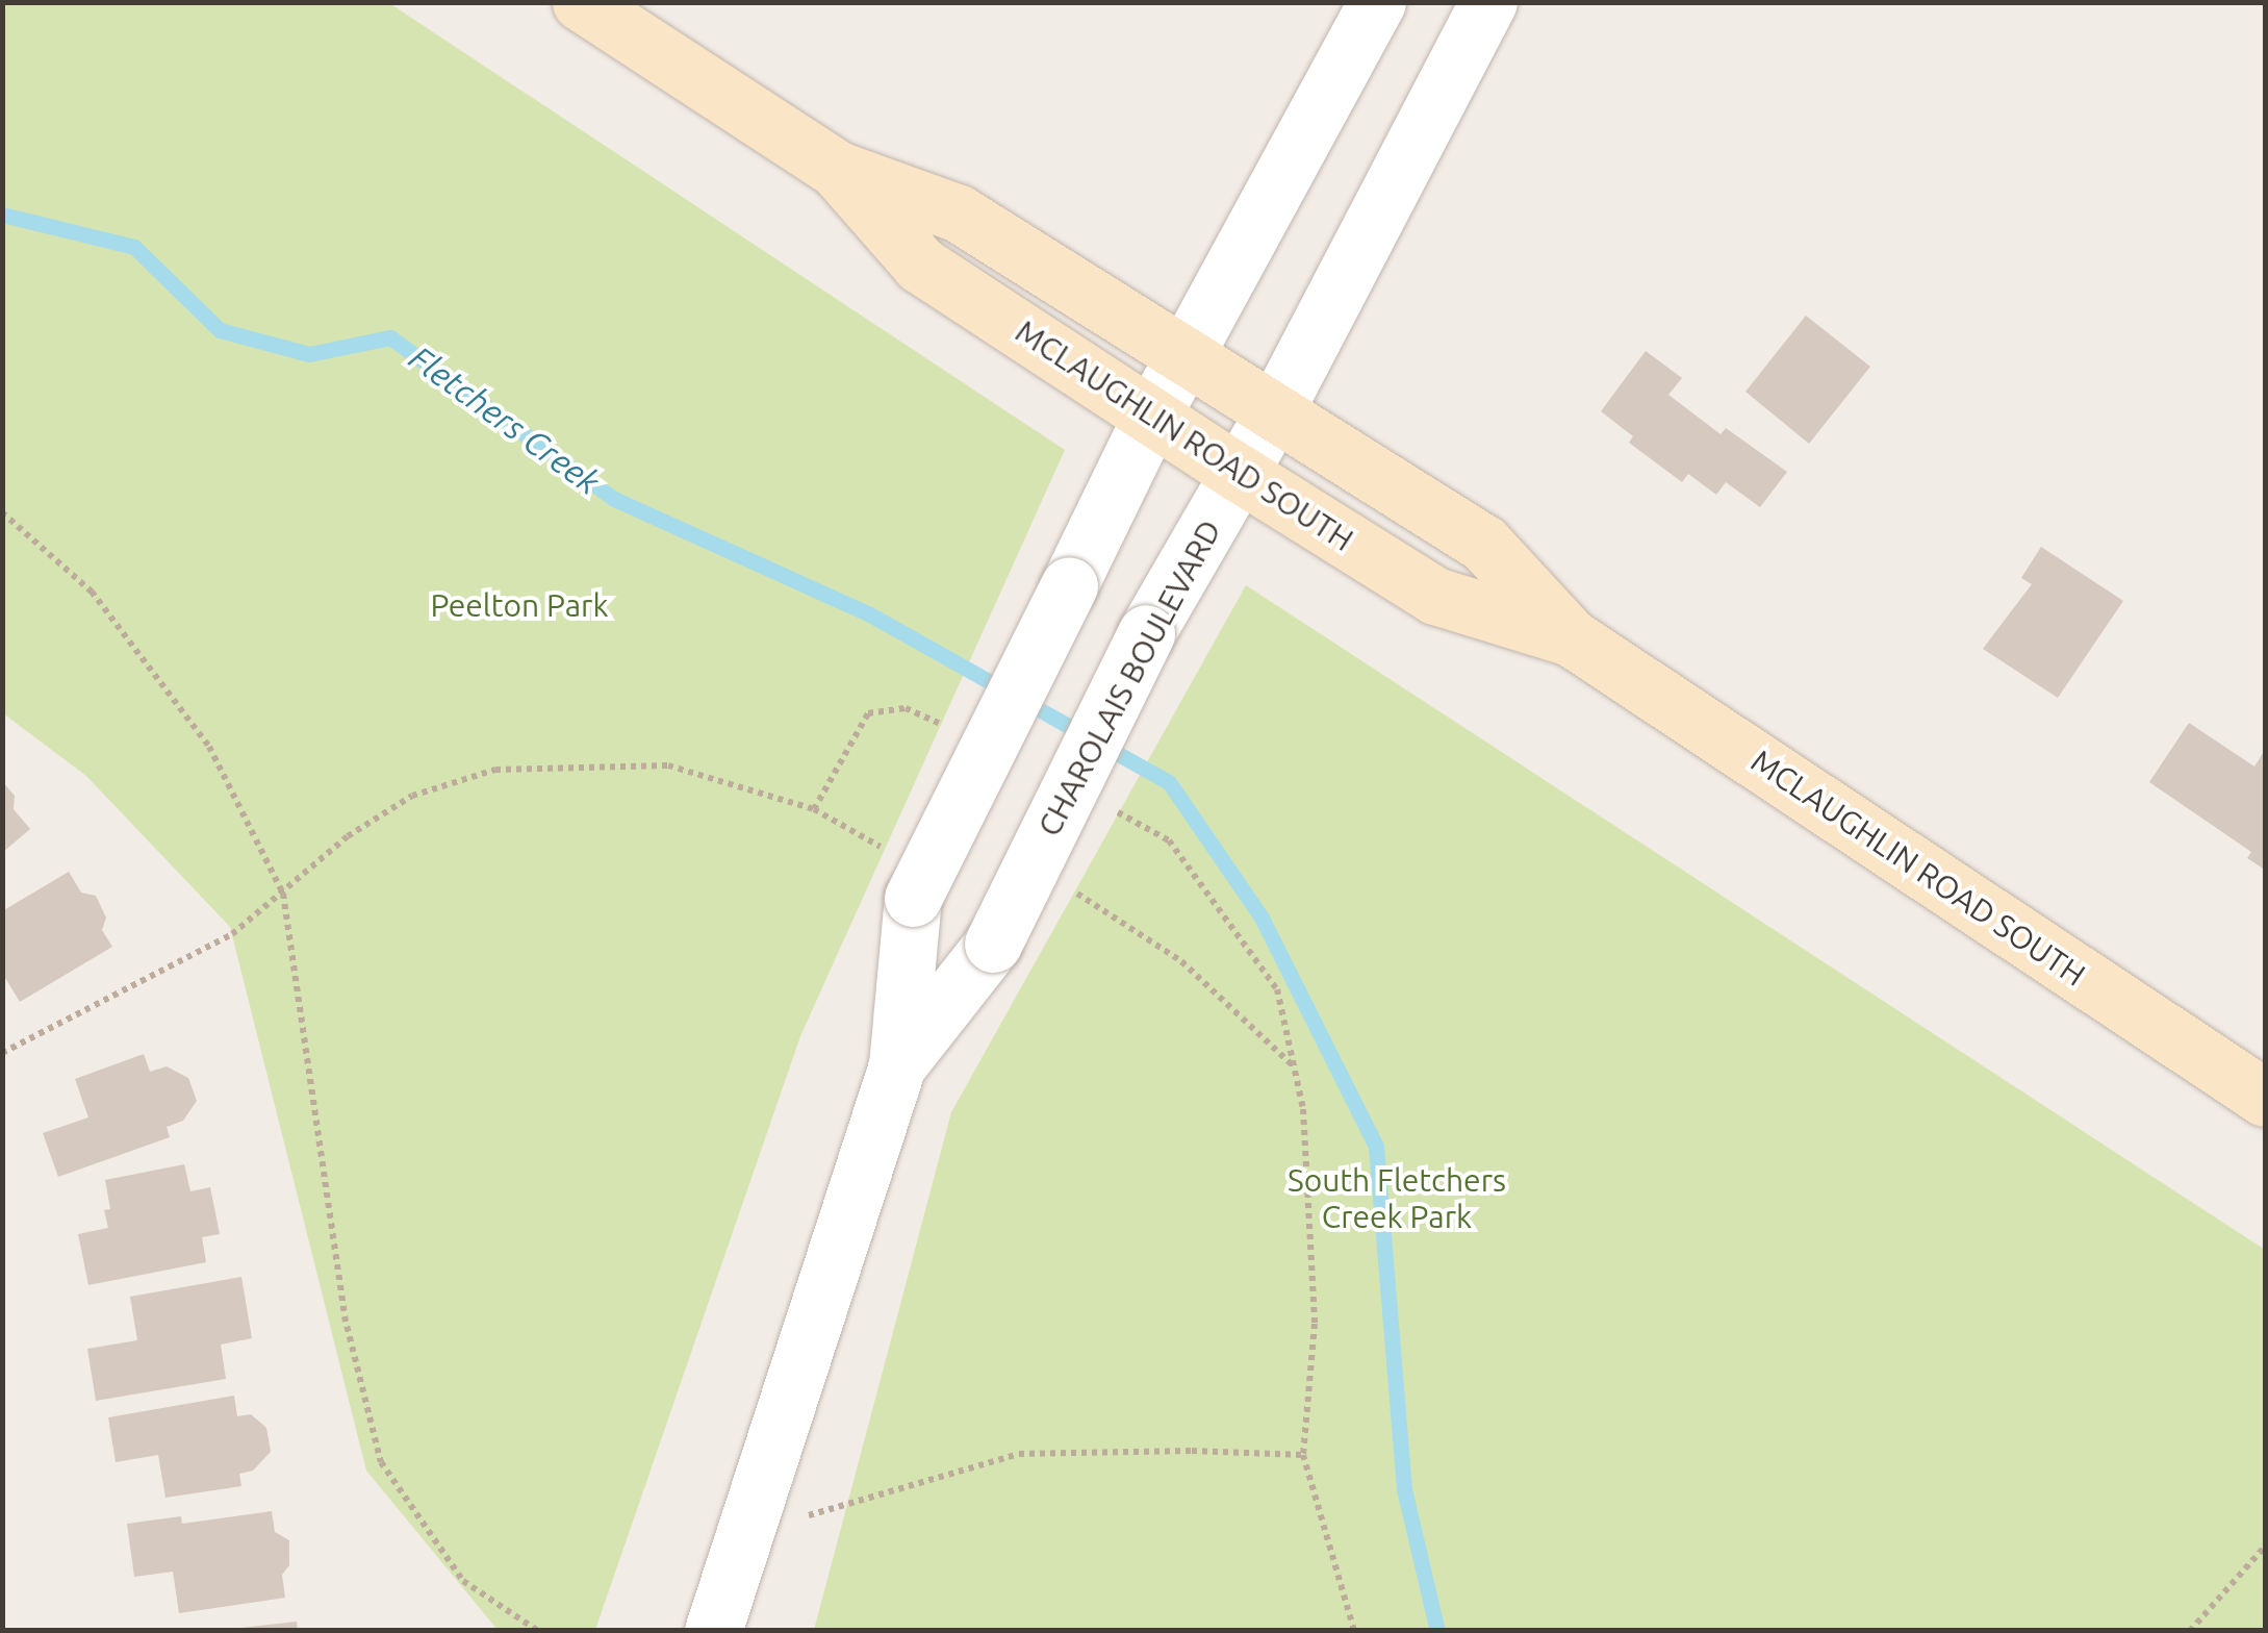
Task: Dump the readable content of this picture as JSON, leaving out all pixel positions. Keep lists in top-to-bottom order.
{
  "streets": {
    "main road": ["MCLAUGHLIN ROAD SOUTH"],
    "street": ["CHAROLAIS BOULEVARD"]
  },
  "crossings": [
    ["MCLAUGHLIN ROAD SOUTH", "CHAROLAIS BOULEVARD"]
  ],
  "water": ["Fletchers Creek"],
  "parks": ["Peelton Park", "South Fletchers Creek Park"]
}
